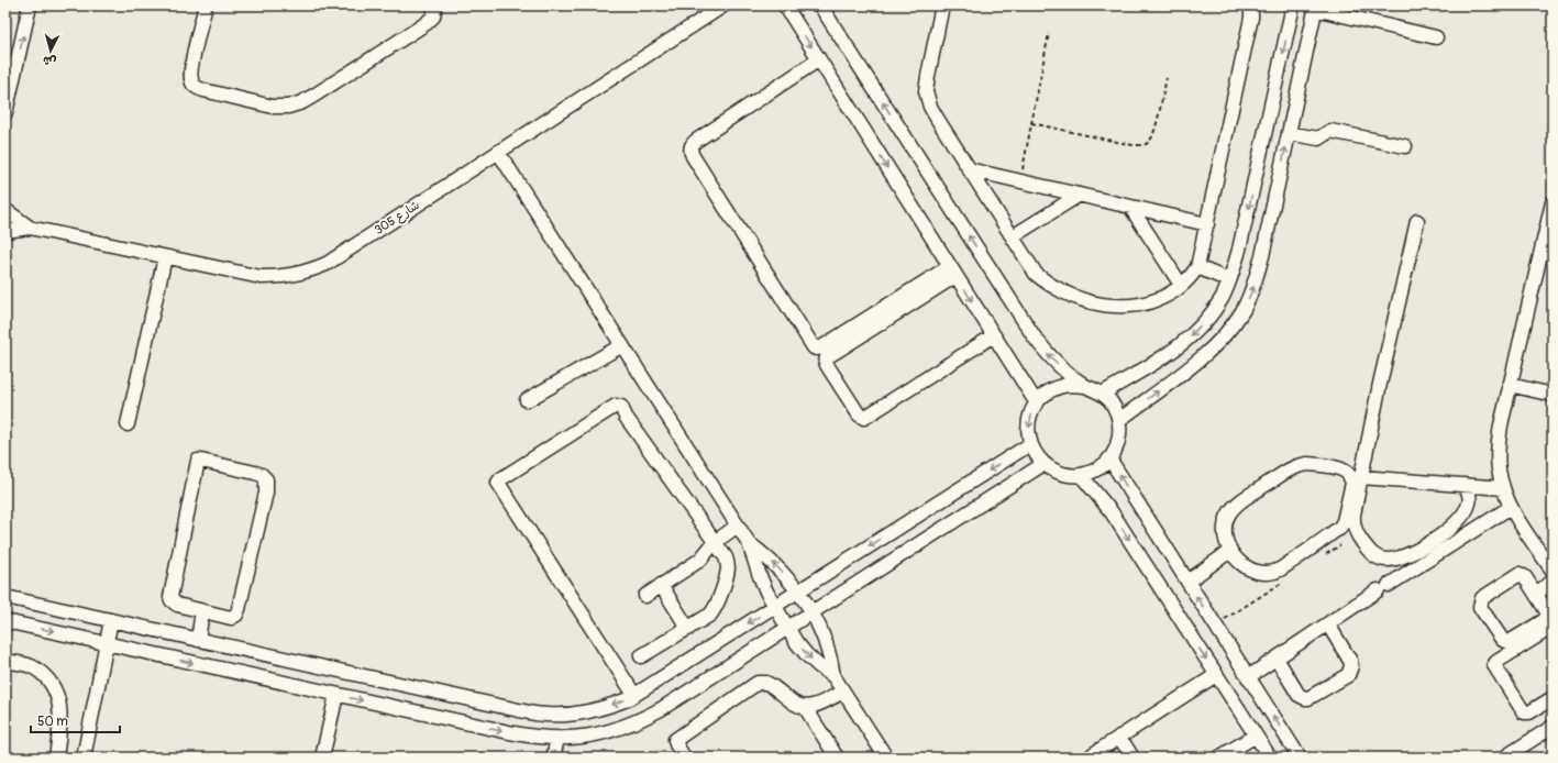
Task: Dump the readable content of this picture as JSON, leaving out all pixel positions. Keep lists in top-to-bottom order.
{
  "streets": {
    "lane": ["شارع 305"]
  },
  "scale_bar": "50 m",
  "north": "bottom"
}
